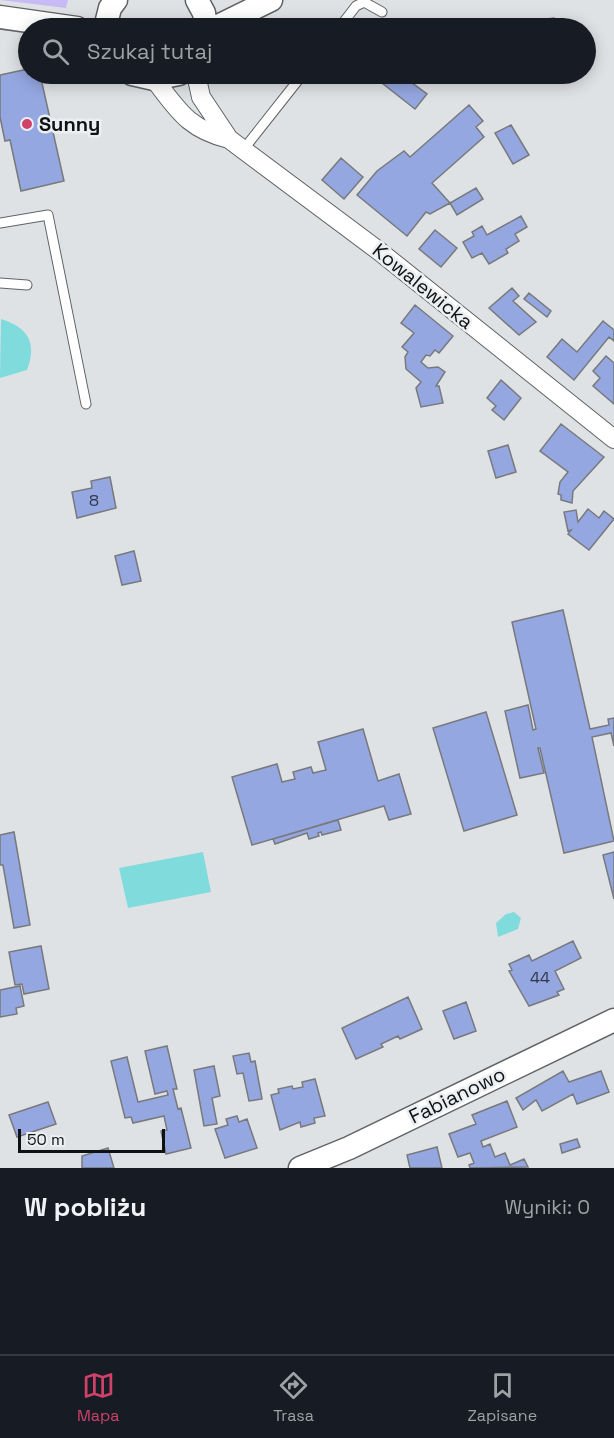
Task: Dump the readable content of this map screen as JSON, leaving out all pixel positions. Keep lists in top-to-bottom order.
{
  "streets": {
    "street": ["Kowalewicka", "Fabianowo"]
  },
  "places": ["Sunny"],
  "house_numbers": ["8", "44"],
  "scale_bar": "50 m",
  "page": {
    "search": "Szukaj tutaj",
    "scale": "50 m",
    "heading": ["W pobliżu", "Wyniki: 0"],
    "nav": ["Mapa", "Trasa", "Zapisane"]
  }
}
